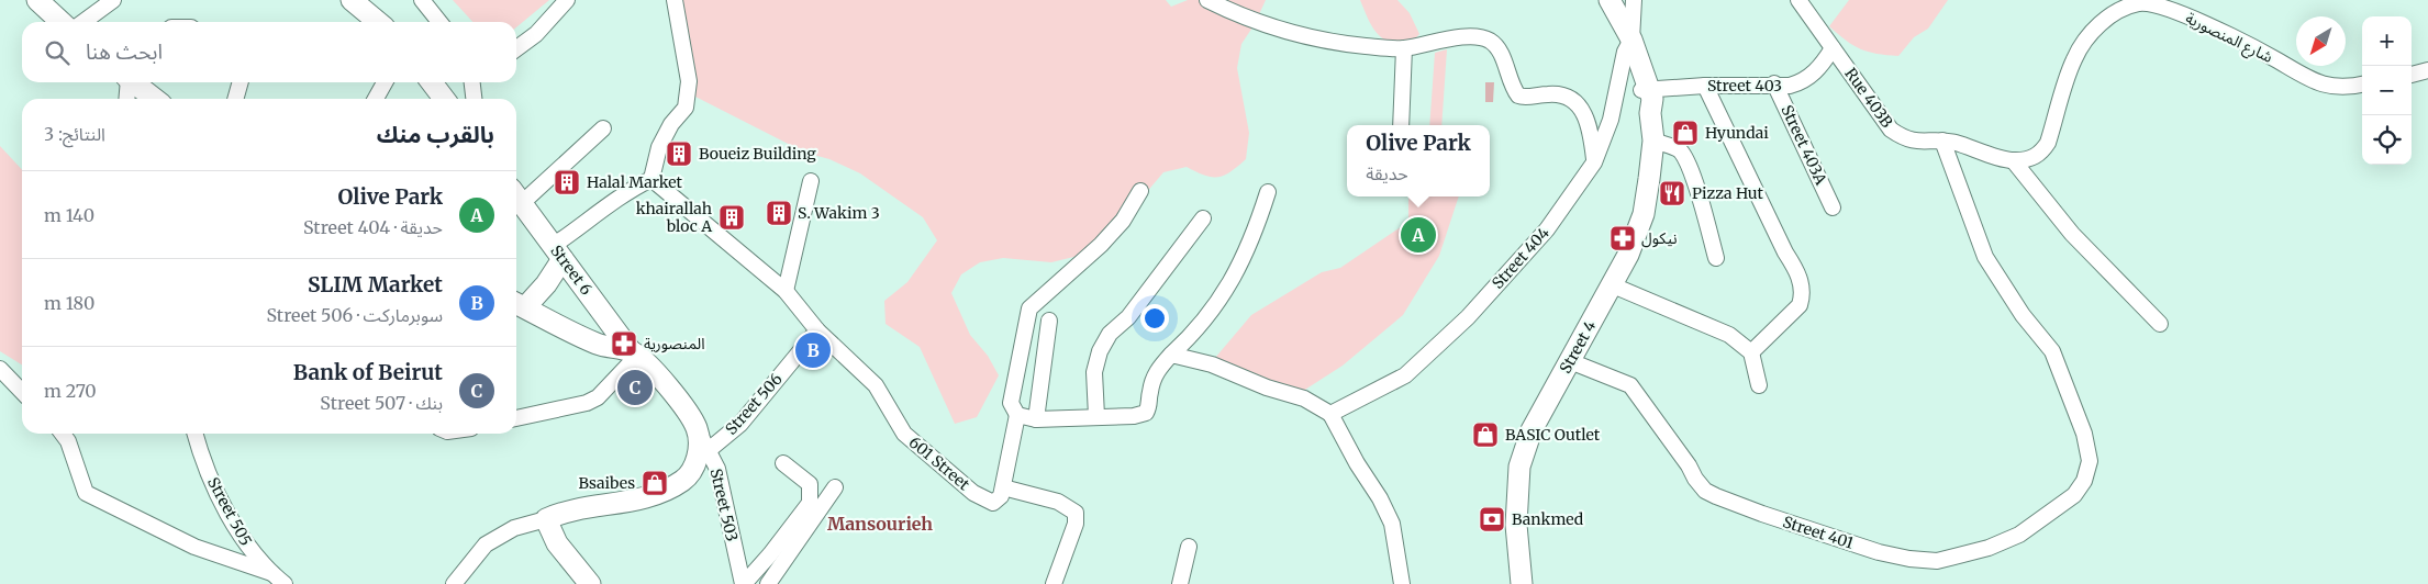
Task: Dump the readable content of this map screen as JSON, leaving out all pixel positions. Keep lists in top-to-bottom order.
{
  "streets": {
    "street": [
      "شارع المنصورية",
      "Street 403",
      "Rue 403B",
      "Street 403A",
      "Street 404",
      "Street 6",
      "Street 4",
      "Street 506",
      "601 Street",
      "Street 503",
      "Street 505",
      "Street 401"
    ]
  },
  "crossings": [
    ["Street 403", "Rue 403B"],
    ["Street 403", "Street 403A"],
    ["Street 403", "Street 4"],
    ["Rue 403B", "Street 401"],
    ["Street 404", "Street 4"],
    ["Street 6", "Street 503"],
    ["Street 4", "Street 401"],
    ["Street 506", "601 Street"],
    ["Street 506", "Street 503"]
  ],
  "districts": ["Mansourieh"],
  "places": {
    "shop": ["Hyundai", "BASIC Outlet", "Bsaibes"],
    "building": [
      "Boueiz Building",
      "Halal Market",
      "S. Wakim 3",
      "khairallah bloc A"
    ],
    "restaurant": ["Pizza Hut"],
    "pharmacy": ["نيكول", "المنصورية"],
    "bank": ["Bankmed"]
  },
  "north": "bottom left",
  "page": {
    "map_buttons": ["+", "−"],
    "search": "ابحث هنا",
    "heading": ["بالقرب منك", "النتائج: 3"],
    "popup": ["Olive Park", "حديقة"],
    "list": [
      {
        "mark": "A",
        "name": "Olive Park",
        "note": "حديقة · Street 404",
        "value": "140 m"
      },
      {
        "mark": "B",
        "name": "SLIM Market",
        "note": "سوبرماركت · Street 506",
        "value": "180 m"
      },
      {
        "mark": "C",
        "name": "Bank of Beirut",
        "note": "بنك · Street 507",
        "value": "270 m"
      }
    ],
    "pins": ["A", "B", "C"]
  }
}
